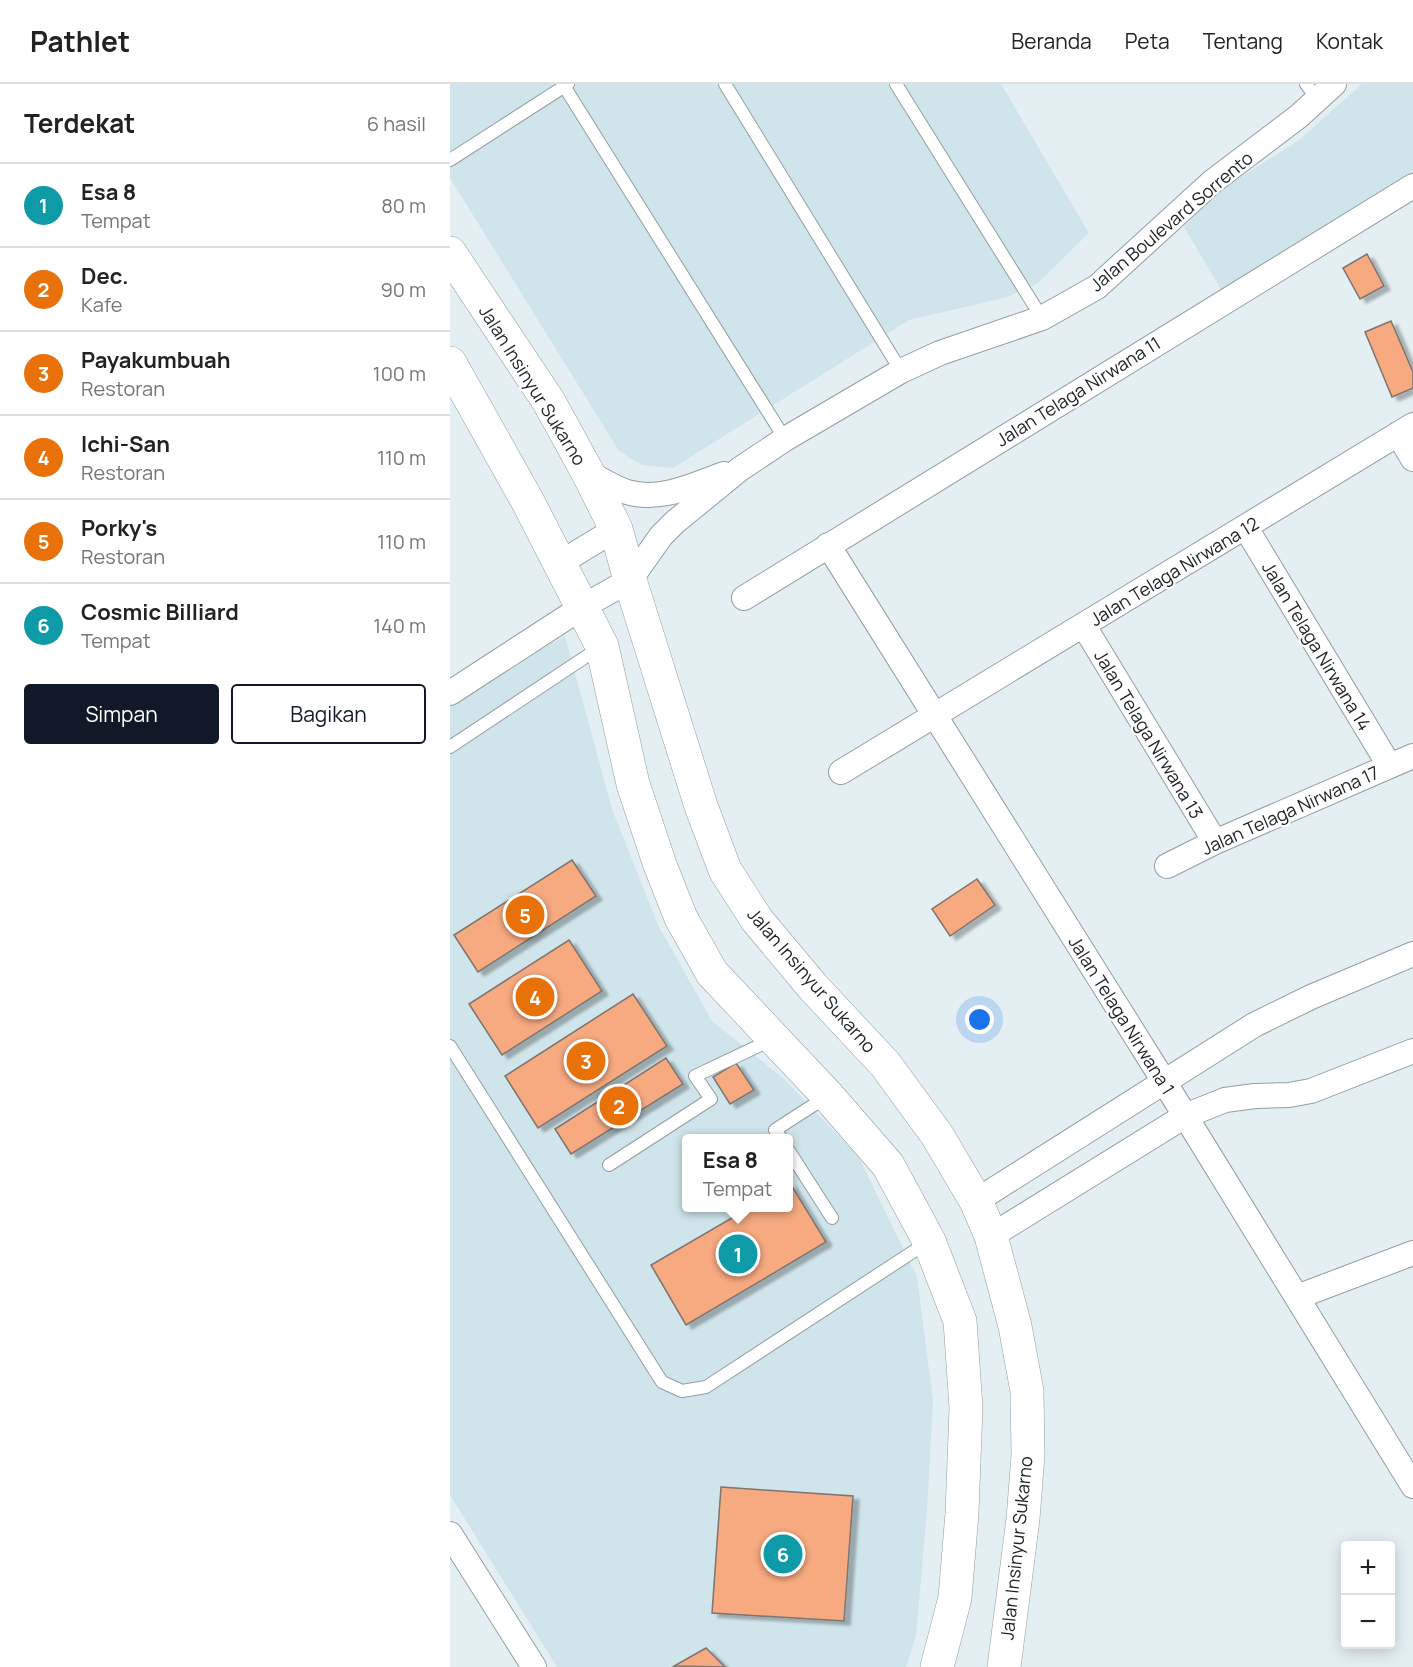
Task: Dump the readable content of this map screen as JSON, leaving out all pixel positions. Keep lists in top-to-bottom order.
{
  "streets": {
    "main road": ["Jalan Insinyur Sukarno"],
    "street": [
      "Jalan Boulevard Sorrento",
      "Jalan Telaga Nirwana 11",
      "Jalan Telaga Nirwana 12",
      "Jalan Telaga Nirwana 14",
      "Jalan Telaga Nirwana 13",
      "Jalan Telaga Nirwana 17",
      "Jalan Telaga Nirwana 1"
    ]
  },
  "crossings": [
    ["Jalan Boulevard Sorrento", "Jalan Insinyur Sukarno"],
    ["Jalan Telaga Nirwana 11", "Jalan Telaga Nirwana 1"],
    ["Jalan Telaga Nirwana 12", "Jalan Telaga Nirwana 14"],
    ["Jalan Telaga Nirwana 12", "Jalan Telaga Nirwana 13"],
    ["Jalan Telaga Nirwana 12", "Jalan Telaga Nirwana 1"],
    ["Jalan Telaga Nirwana 14", "Jalan Telaga Nirwana 17"],
    ["Jalan Telaga Nirwana 13", "Jalan Telaga Nirwana 17"]
  ],
  "page": {
    "header": "Pathlet",
    "nav": [
      "Beranda",
      "Peta",
      "Tentang",
      "Kontak"
    ],
    "heading": ["Terdekat", "6 hasil"],
    "list": [
      {
        "mark": "1",
        "name": "Esa 8",
        "note": "Tempat",
        "value": "80 m"
      },
      {
        "mark": "2",
        "name": "Dec.",
        "note": "Kafe",
        "value": "90 m"
      },
      {
        "mark": "3",
        "name": "Payakumbuah",
        "note": "Restoran",
        "value": "100 m"
      },
      {
        "mark": "4",
        "name": "Ichi-San",
        "note": "Restoran",
        "value": "110 m"
      },
      {
        "mark": "5",
        "name": "Porky's",
        "note": "Restoran",
        "value": "110 m"
      },
      {
        "mark": "6",
        "name": "Cosmic Billiard",
        "note": "Tempat",
        "value": "140 m"
      }
    ],
    "buttons": ["Simpan", "Bagikan"],
    "pins": [
      "5",
      "4",
      "3",
      "2",
      "1",
      "6"
    ],
    "popup": ["Esa 8", "Tempat"],
    "map_buttons": ["+", "−"]
  }
}
